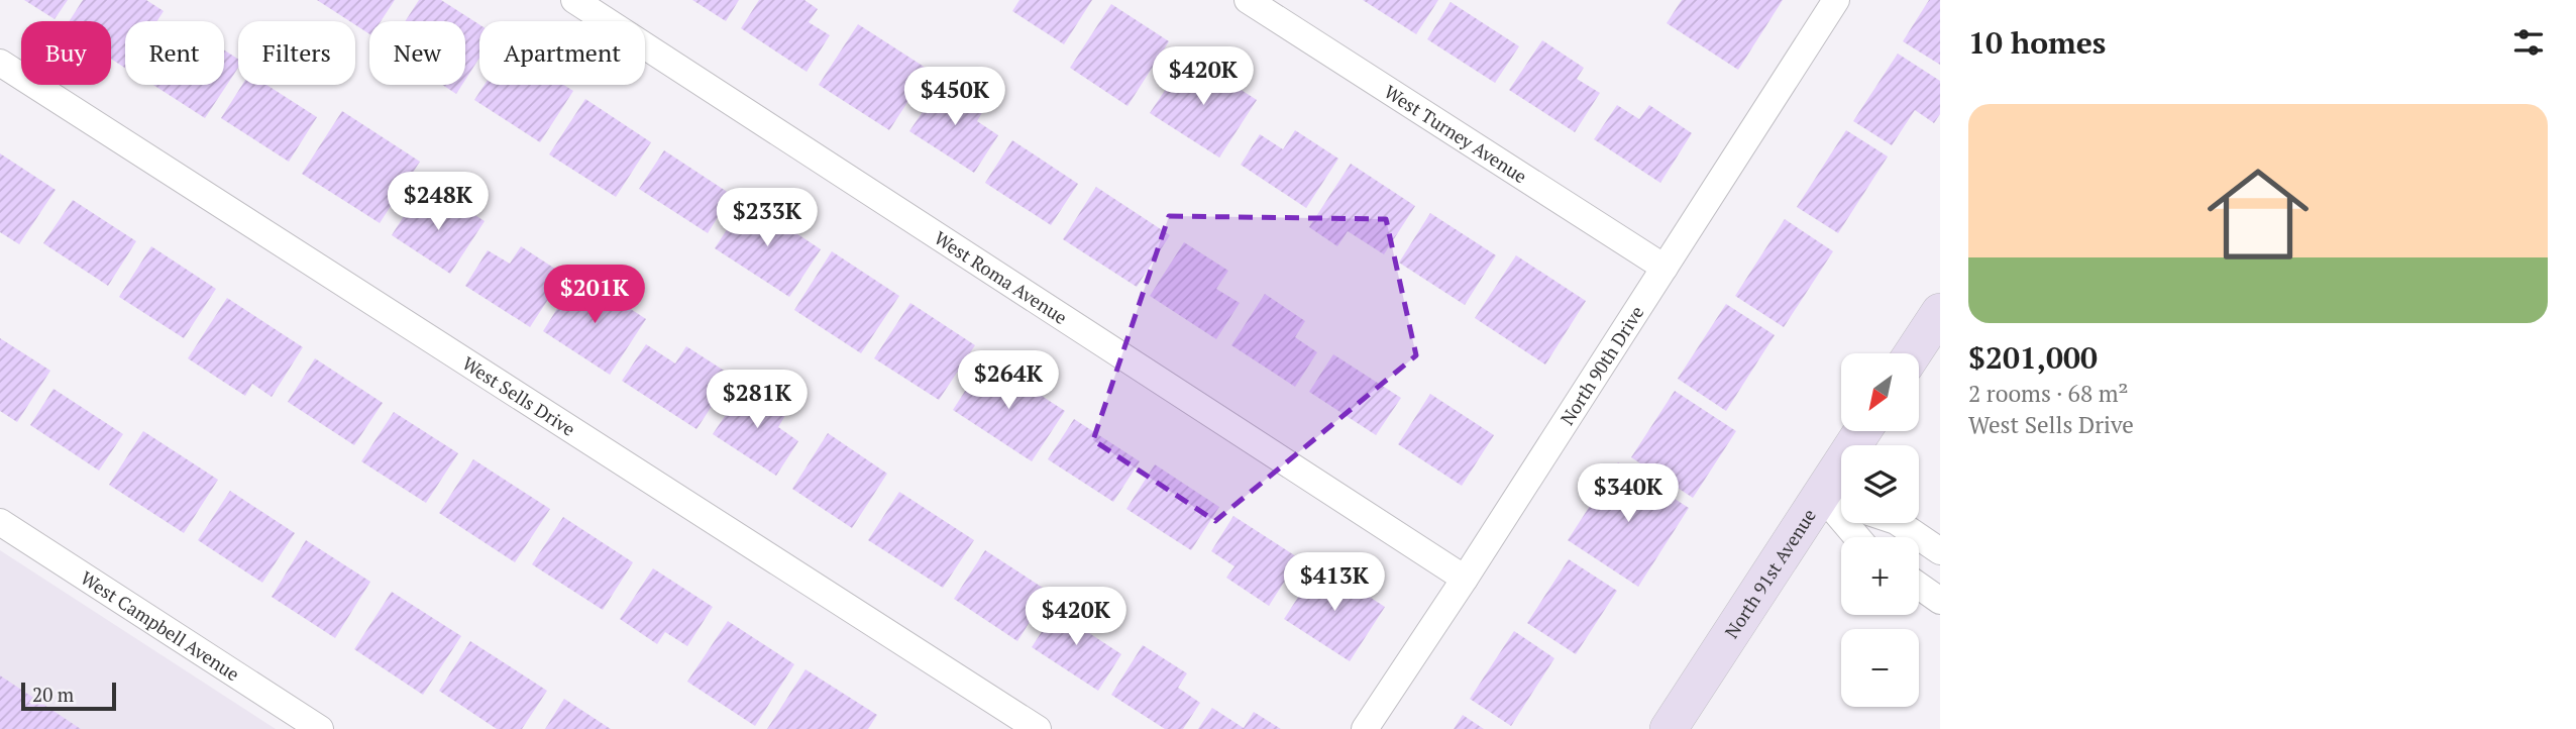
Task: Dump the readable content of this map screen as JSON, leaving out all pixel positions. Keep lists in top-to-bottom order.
{
  "streets": {
    "main road": ["North 91st Avenue"],
    "street": [
      "West Turney Avenue",
      "West Roma Avenue",
      "North 90th Drive",
      "West Sells Drive",
      "West Campbell Avenue"
    ]
  },
  "crossings": [
    ["West Turney Avenue", "North 90th Drive"],
    ["West Roma Avenue", "North 90th Drive"]
  ],
  "scale_bar": "20 m",
  "north": "bottom left",
  "page": {
    "heading": "10 homes",
    "chip": [
      "Buy",
      "Rent",
      "Filters",
      "New",
      "Apartment"
    ],
    "price": [
      "$420K",
      "$450K",
      "$248K",
      "$233K",
      "$201K",
      "$264K",
      "$281K",
      "$340K",
      "$413K",
      "$420K"
    ],
    "list": [
      {
        "name": "$201,000",
        "note": "2 rooms · 68 m² · West Sells Drive"
      }
    ],
    "map_buttons": ["+", "−"],
    "scale": "20 m"
  }
}
